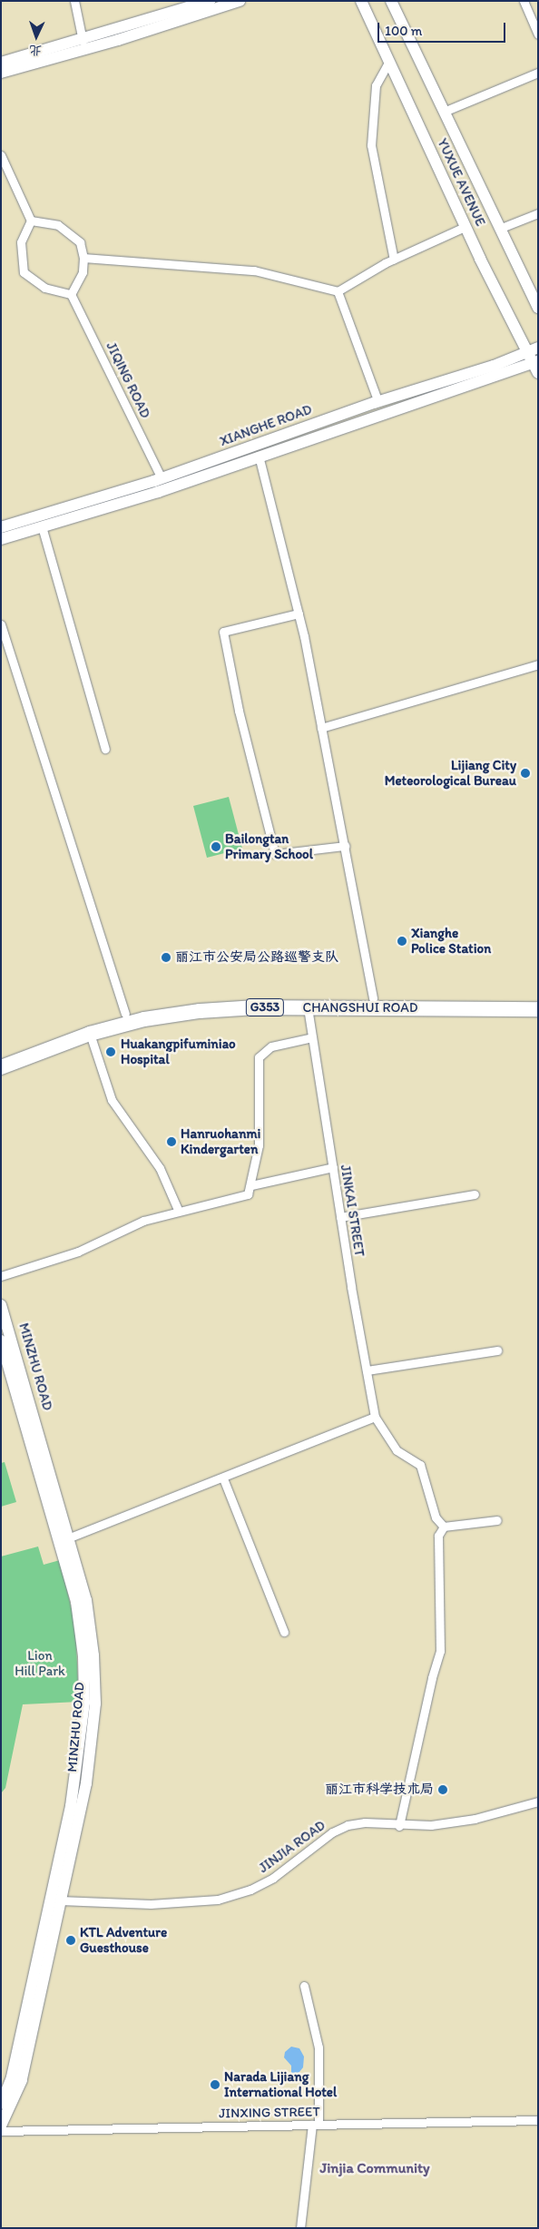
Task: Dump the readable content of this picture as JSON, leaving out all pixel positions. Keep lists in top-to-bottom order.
{
  "streets": {
    "highway": ["G353", "CHANGSHUI ROAD"],
    "main road": ["YUXUE AVENUE", "XIANGHE ROAD", "MINZHU ROAD"],
    "street": [
      "JIQING ROAD",
      "JINKAI STREET",
      "JINJIA ROAD",
      "JINXING STREET"
    ]
  },
  "crossings": [
    ["YUXUE AVENUE", "XIANGHE ROAD"],
    ["JIQING ROAD", "XIANGHE ROAD"],
    ["CHANGSHUI ROAD", "JINKAI STREET"],
    ["MINZHU ROAD", "JINJIA ROAD"]
  ],
  "districts": ["Jinjia Community"],
  "parks": ["Lion Hill Park"],
  "places": [
    "Lijiang City Meteorological Bureau",
    "Bailongtan Primary School",
    "Xianghe Police Station",
    "丽江市公安局公路巡警支队",
    "Huakangpifuminiao Hospital",
    "Hanruohanmi Kindergarten",
    "丽江市科学技术局",
    "KTL Adventure Guesthouse",
    "Narada Lijiang International Hotel"
  ],
  "scale_bar": "100 m",
  "north": "bottom"
}
